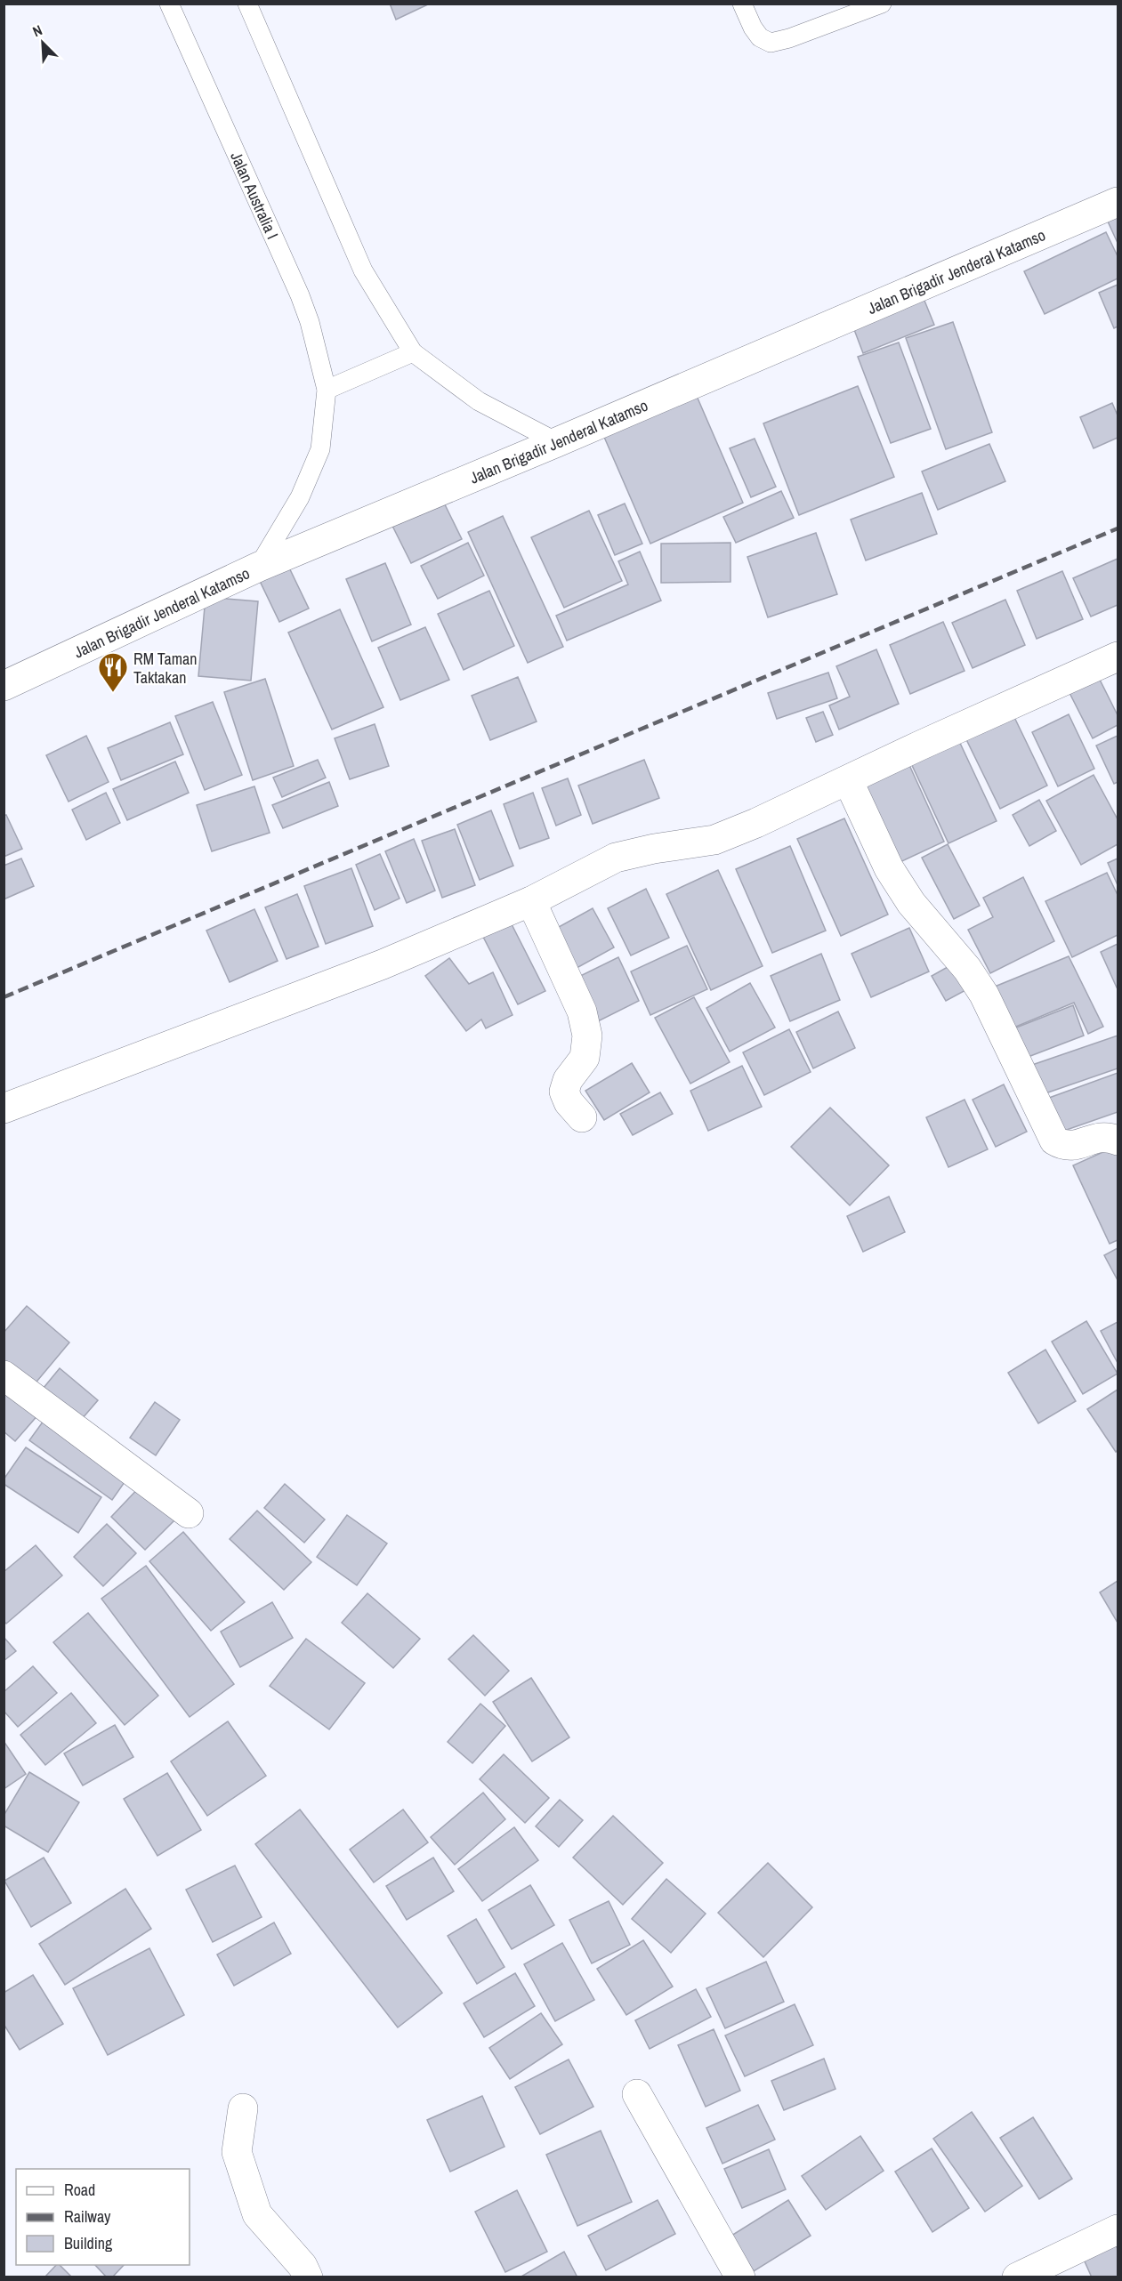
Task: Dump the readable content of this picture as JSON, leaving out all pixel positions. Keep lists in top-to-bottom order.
{
  "streets": {
    "main road": ["Jalan Brigadir Jenderal Katamso"],
    "lane": ["Jalan Australia I"]
  },
  "crossings": [
    ["Jalan Australia I", "Jalan Brigadir Jenderal Katamso"]
  ],
  "places": {
    "restaurant": ["RM Taman Taktakan"]
  },
  "legend": ["Road", "Railway", "Building"],
  "north": "top left"
}
